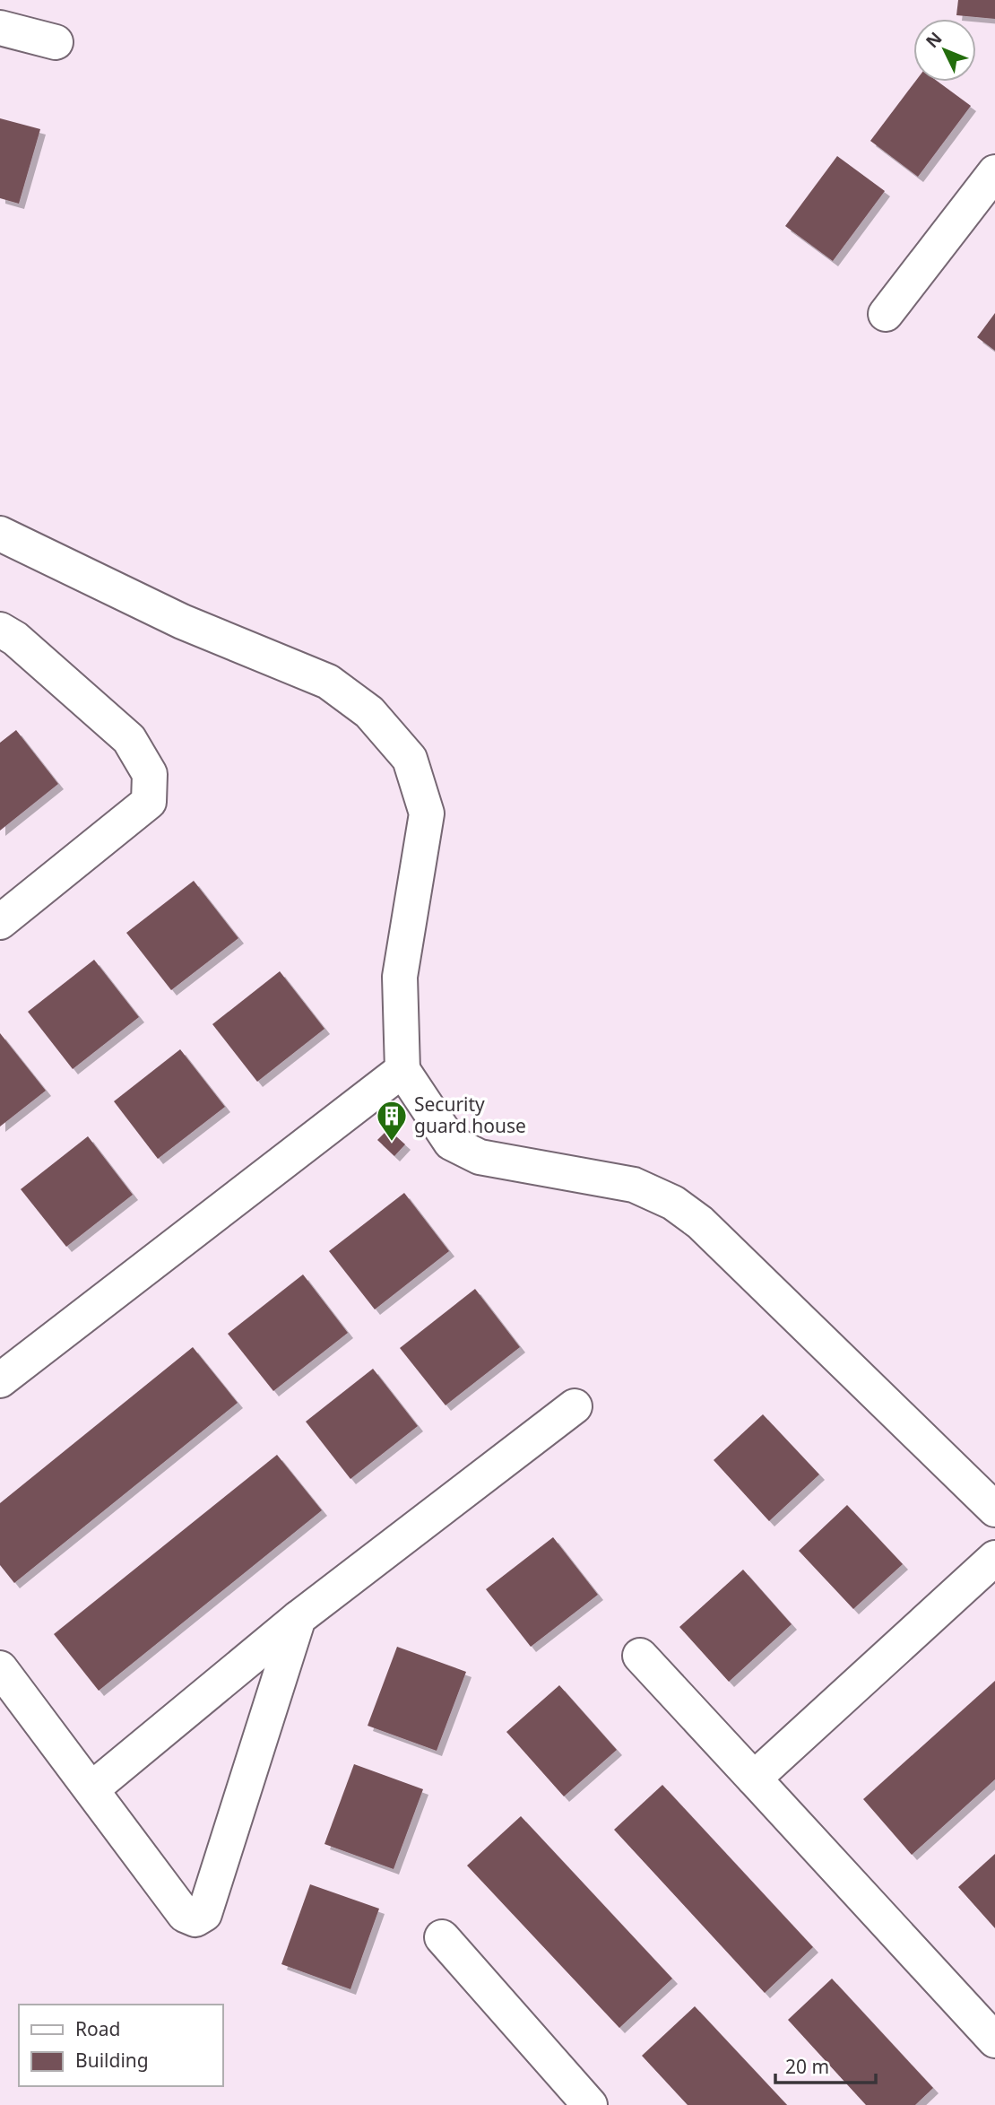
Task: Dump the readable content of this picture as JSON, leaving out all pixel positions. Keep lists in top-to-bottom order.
{
  "places": {
    "building": ["Security guard house"]
  },
  "legend": ["Road", "Building"],
  "scale_bar": "20 m",
  "north": "top left"
}
